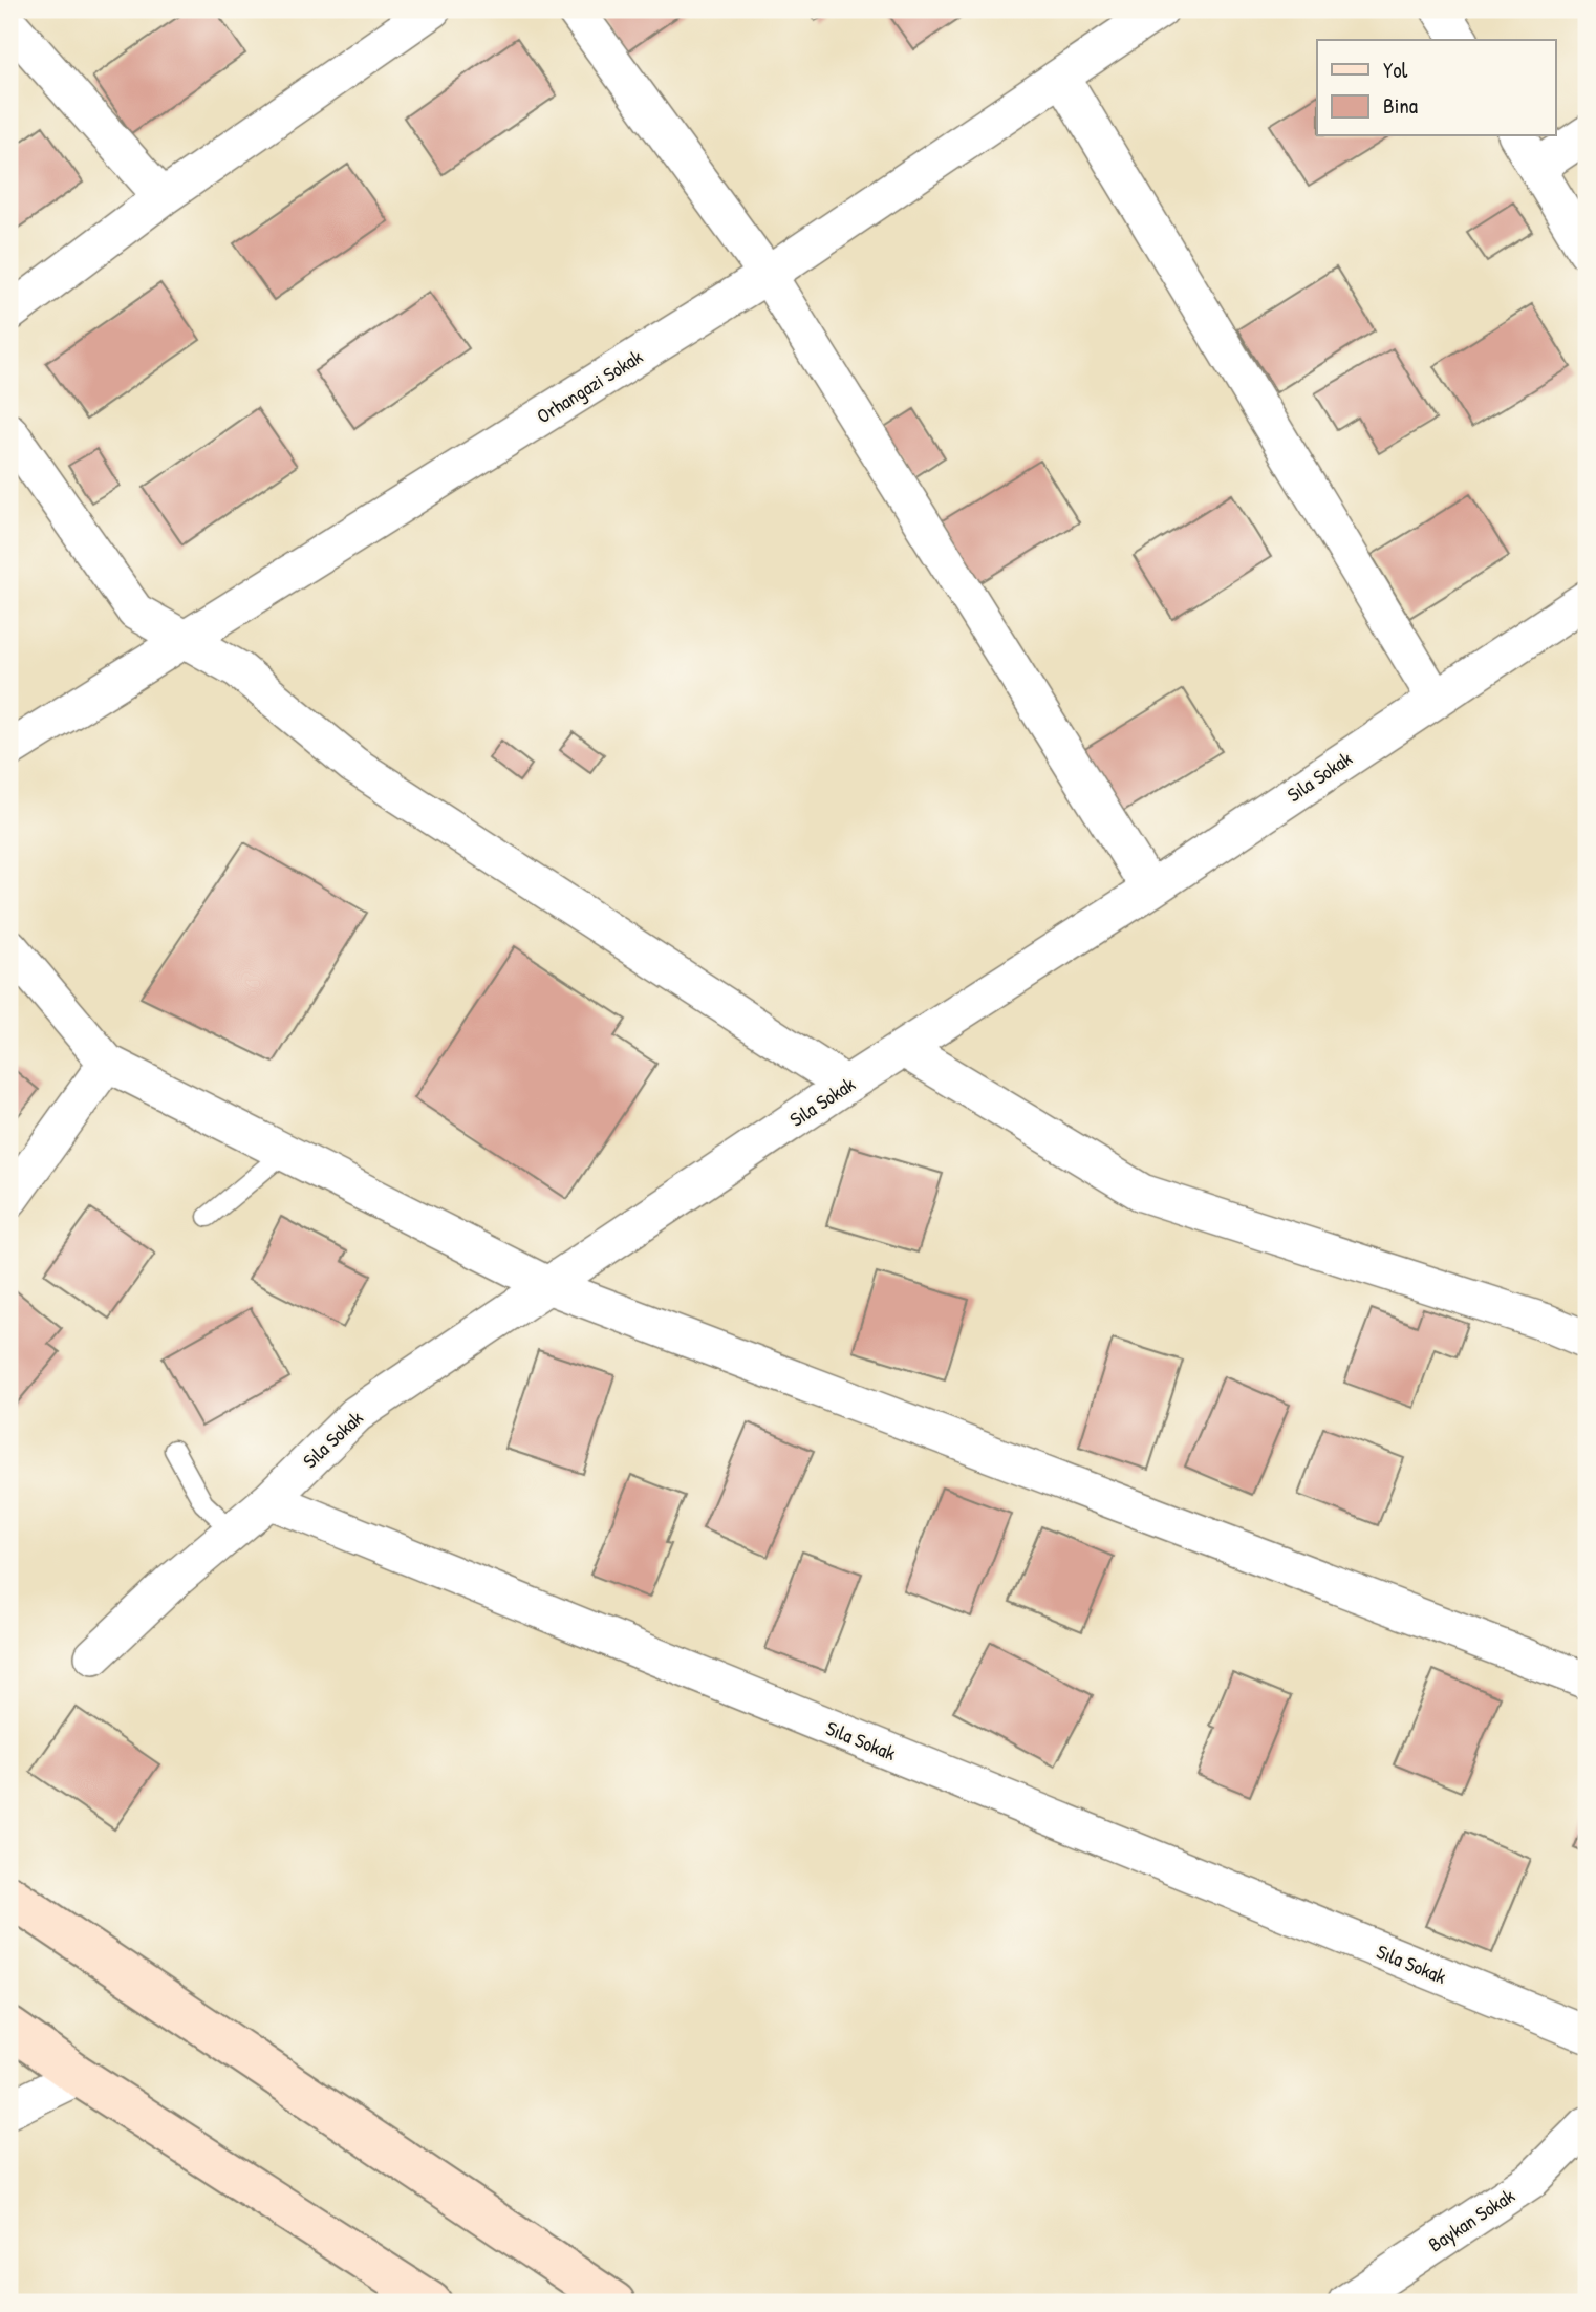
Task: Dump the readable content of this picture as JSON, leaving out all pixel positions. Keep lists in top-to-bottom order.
{
  "streets": {
    "street": ["Orhangazi Sokak", "Sıla Sokak", "Baykan Sokak"]
  },
  "legend": ["Yol", "Bina"]
}
